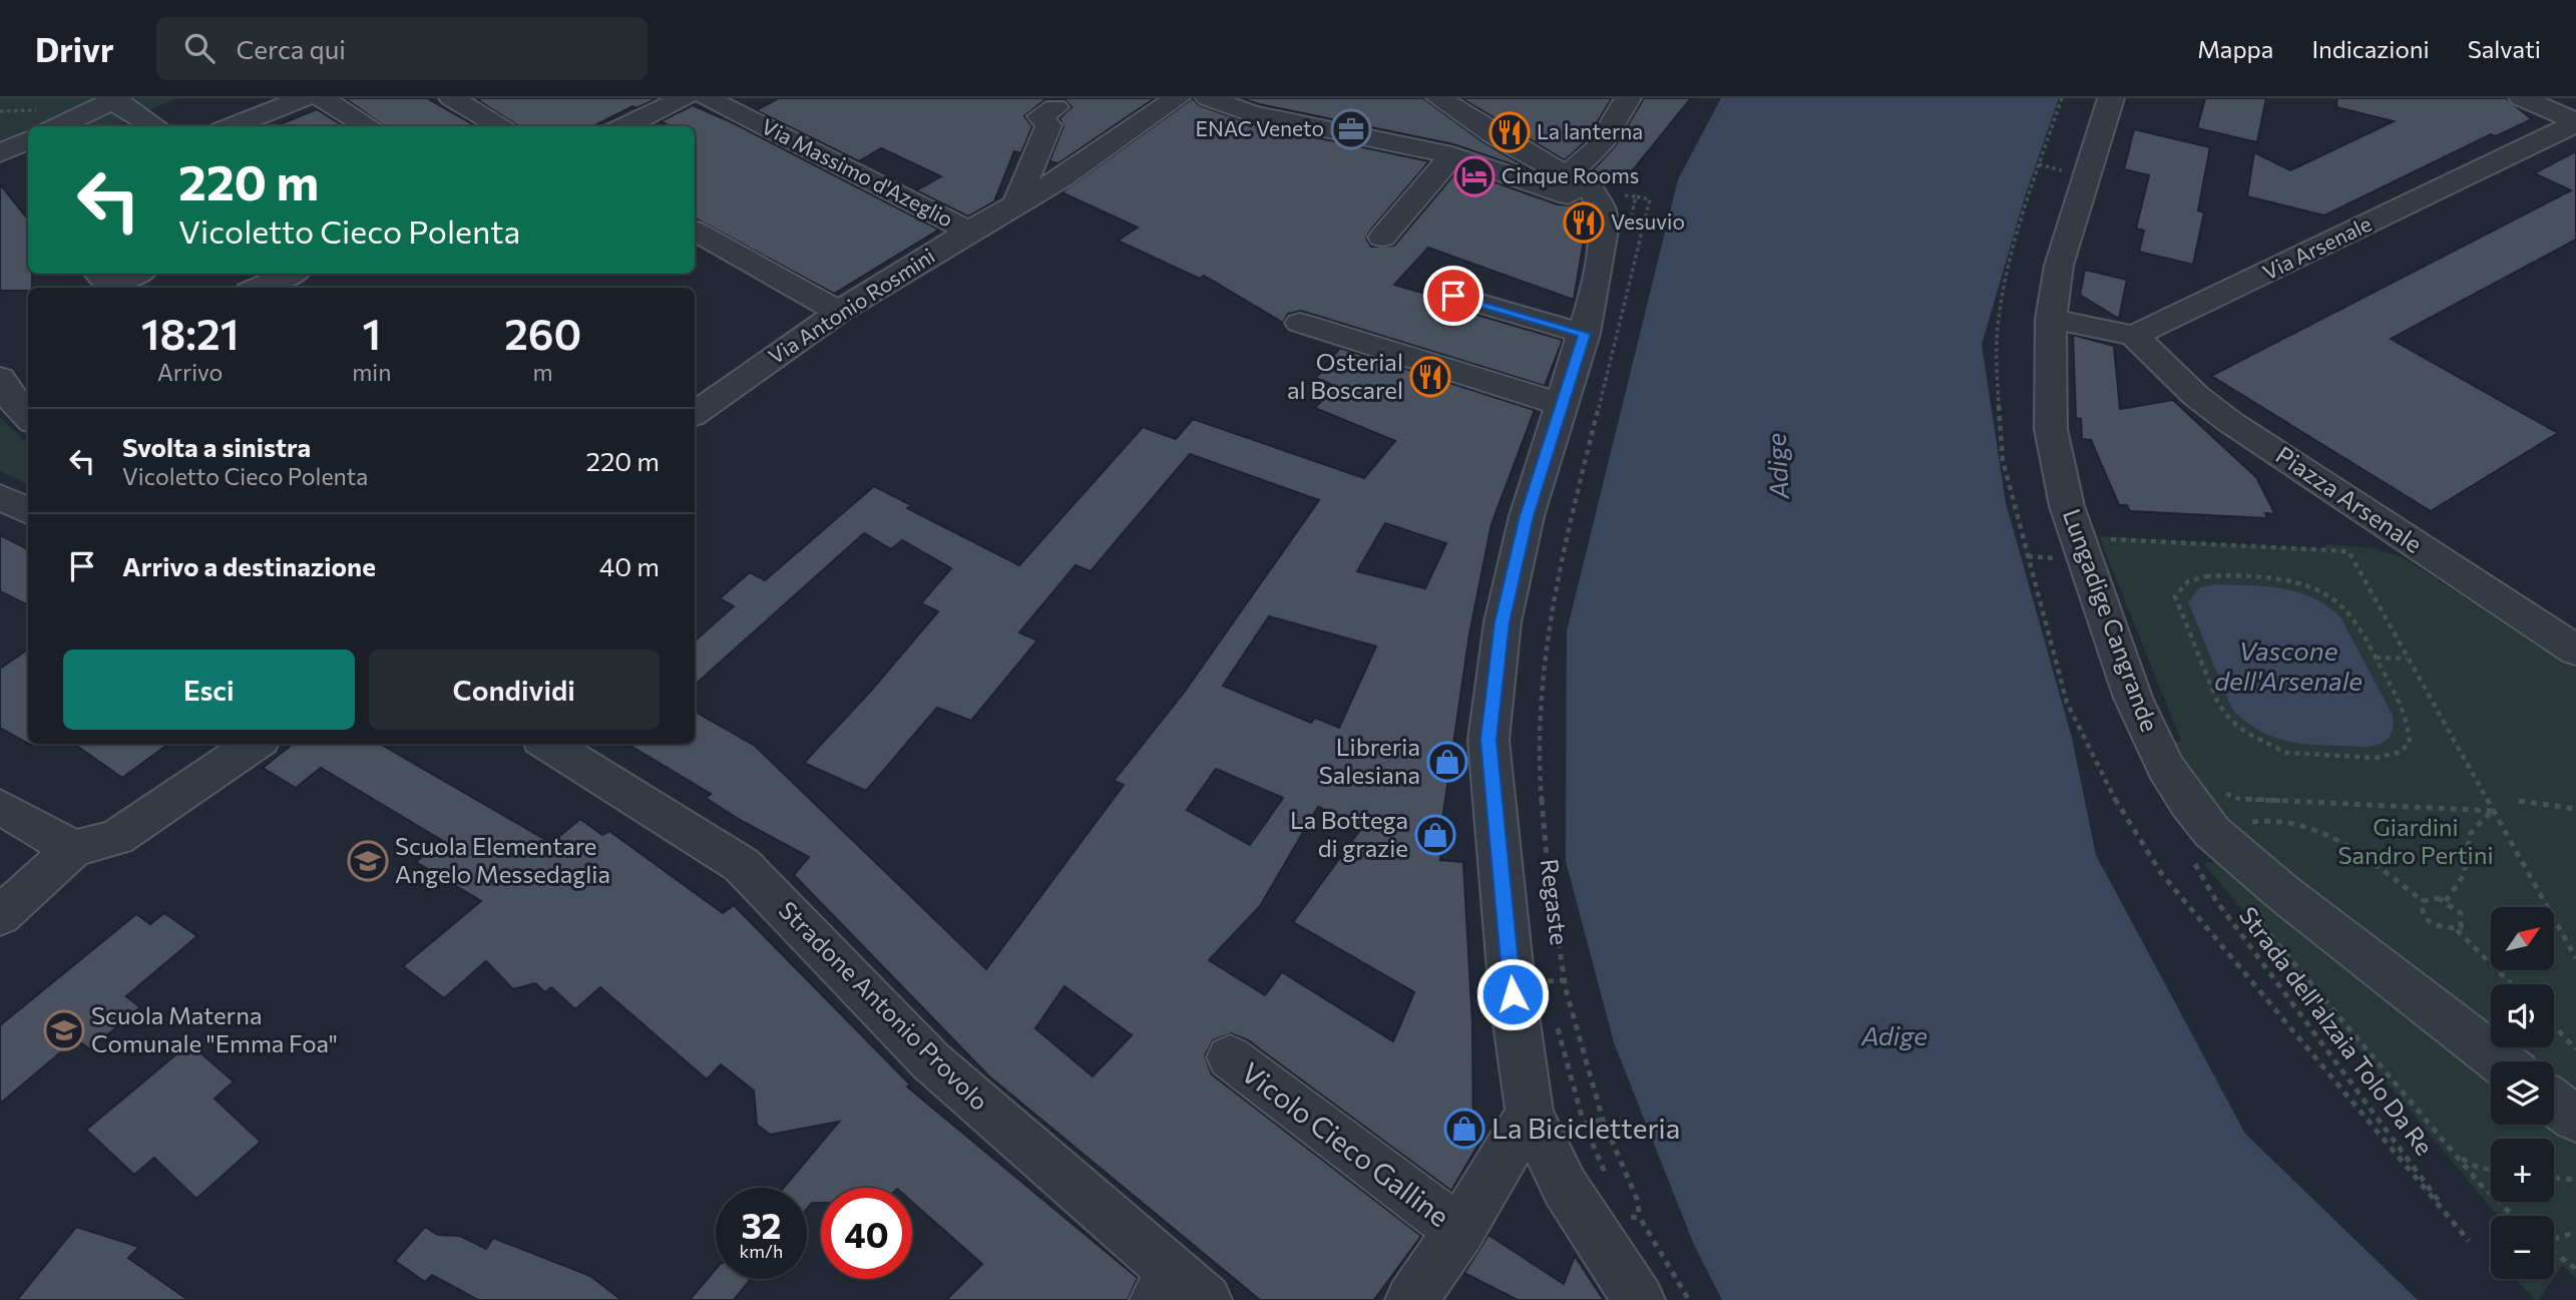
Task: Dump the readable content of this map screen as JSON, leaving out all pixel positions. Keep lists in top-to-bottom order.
{
  "streets": {
    "street": [
      "Via Massimo d'Azeglio",
      "Via Arsenale",
      "Via Antonio Rosmini",
      "Piazza Arsenale",
      "Lungadige Cangrande",
      "Stradone Antonio Provolo",
      "Vicolo Cieco Galline"
    ],
    "path": ["Regaste", "Strada dell'alzaia Tolo Da Re"]
  },
  "crossings": [
    ["Via Massimo d'Azeglio", "Via Antonio Rosmini"],
    ["Via Arsenale", "Piazza Arsenale"]
  ],
  "water": ["Adige", "Vascone dell'Arsenale"],
  "parks": ["Giardini Sandro Pertini"],
  "places": {
    "office": ["ENAC Veneto"],
    "restaurant": ["La lanterna", "Vesuvio", "Osterial al Boscarel"],
    "hotel": ["Cinque Rooms"],
    "shop": ["Libreria Salesiana", "La Bottega di grazie", "La Bicicletteria"],
    "school or university": ["Scuola Elementare Angelo Messedaglia", "Scuola Materna Comunale \"Emma Foa\""]
  },
  "north": "top right",
  "page": {
    "header": "Drivr",
    "search": "Cerca qui",
    "nav": ["Mappa", "Indicazioni", "Salvati"],
    "turn": ["220 m", "Vicoletto Cieco Polenta"],
    "eta": [
      "18:21",
      "Arrivo",
      "1",
      "min",
      "260",
      "m"
    ],
    "list": [
      {
        "name": "Svolta a sinistra",
        "note": "Vicoletto Cieco Polenta",
        "value": "220 m"
      },
      {
        "name": "Arrivo a destinazione",
        "value": "40 m"
      }
    ],
    "buttons": ["Esci", "Condividi"],
    "map_buttons": ["+", "−"],
    "speed": "32 km/h",
    "limit": "40"
  }
}
